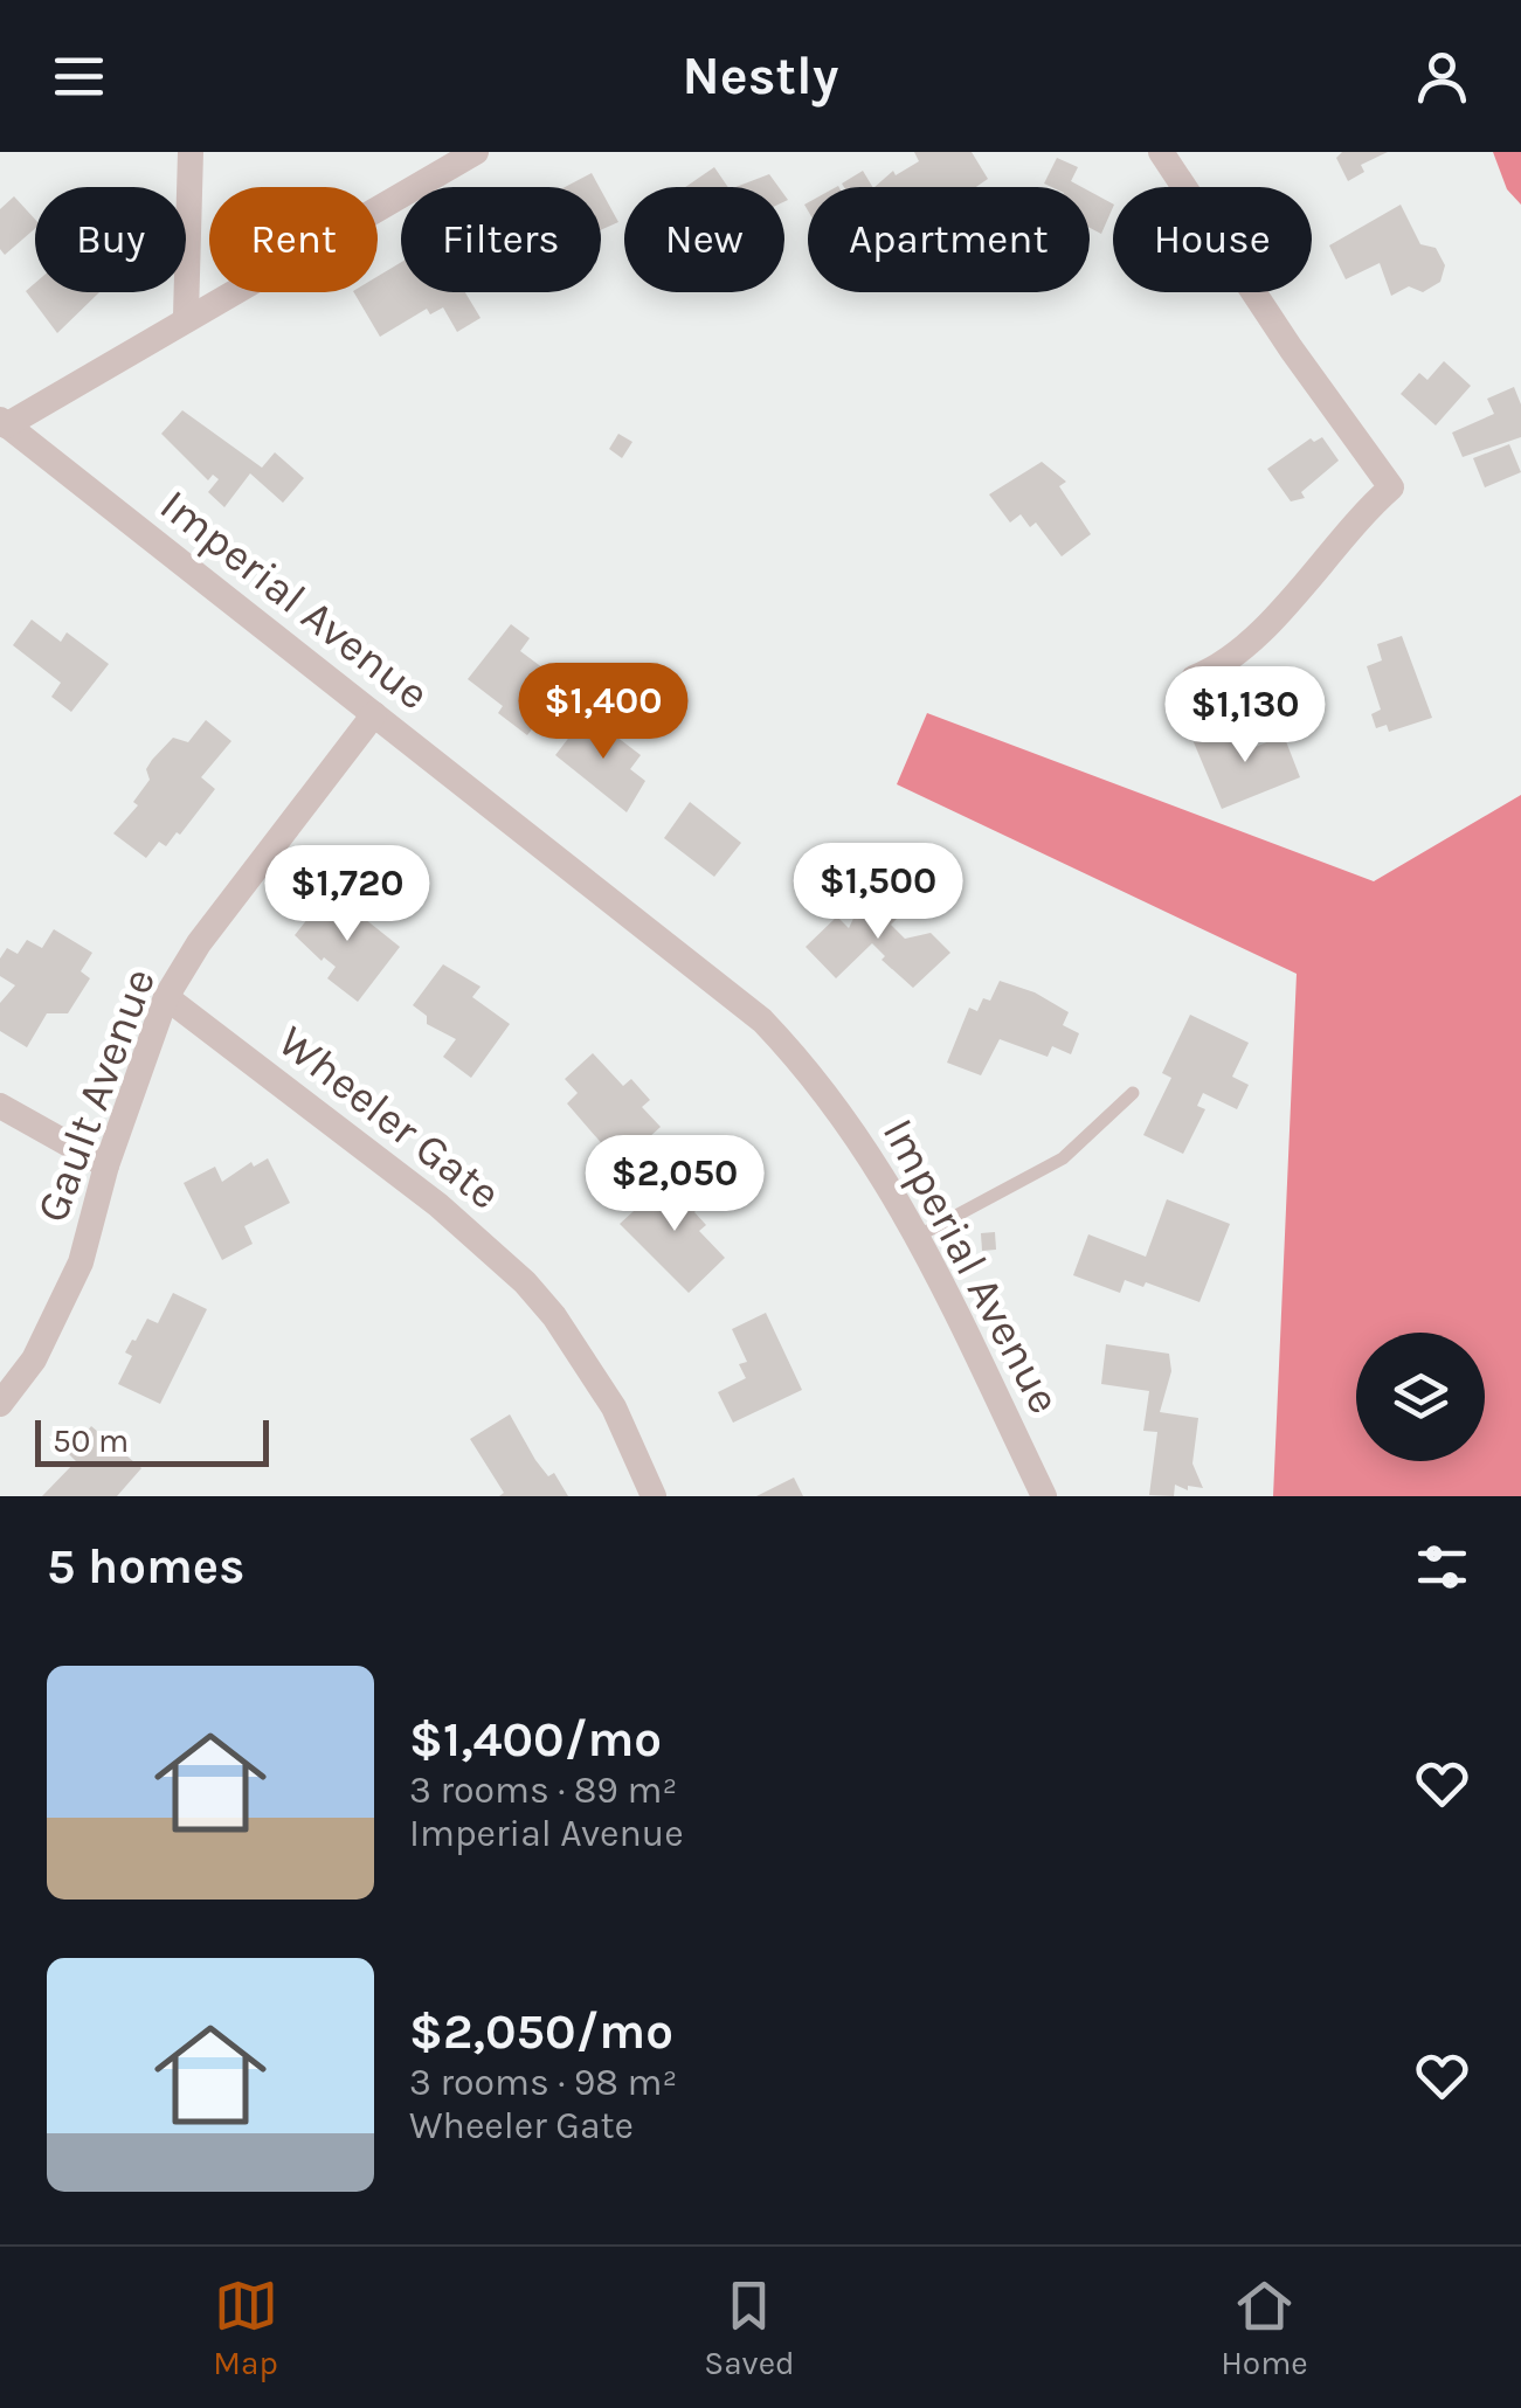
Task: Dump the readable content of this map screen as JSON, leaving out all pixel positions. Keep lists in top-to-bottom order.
{
  "streets": {
    "street": ["Imperial Avenue", "Gault Avenue", "Wheeler Gate"]
  },
  "crossings": [
    ["Imperial Avenue", "Gault Avenue"],
    ["Gault Avenue", "Wheeler Gate"]
  ],
  "scale_bar": "50 m",
  "page": {
    "header": "Nestly",
    "chip": [
      "Buy",
      "Rent",
      "Filters",
      "New",
      "Apartment",
      "House"
    ],
    "price": [
      "$1,400",
      "$1,130",
      "$1,500",
      "$1,720",
      "$2,050"
    ],
    "scale": "50 m",
    "heading": "5 homes",
    "list": [
      {
        "name": "$1,400/mo",
        "note": "3 rooms · 89 m² · Imperial Avenue"
      },
      {
        "name": "$2,050/mo",
        "note": "3 rooms · 98 m² · Wheeler Gate"
      }
    ],
    "tabs": ["Map", "Saved", "Home"]
  }
}
